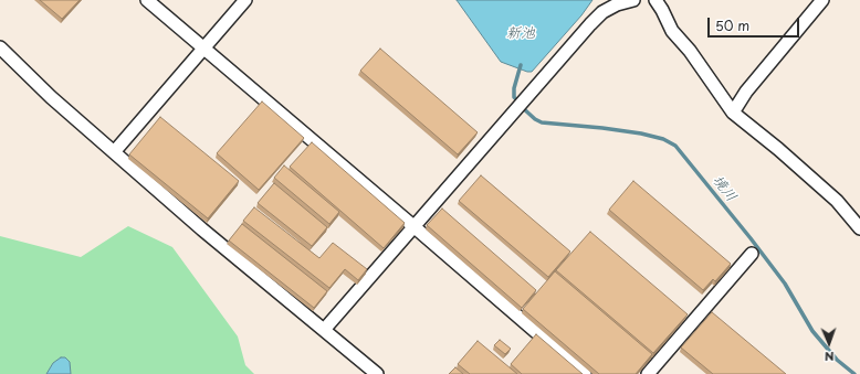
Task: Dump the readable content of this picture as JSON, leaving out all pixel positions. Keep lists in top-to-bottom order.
{
  "water": ["新池", "境川"],
  "scale_bar": "50 m",
  "north": "bottom"
}
